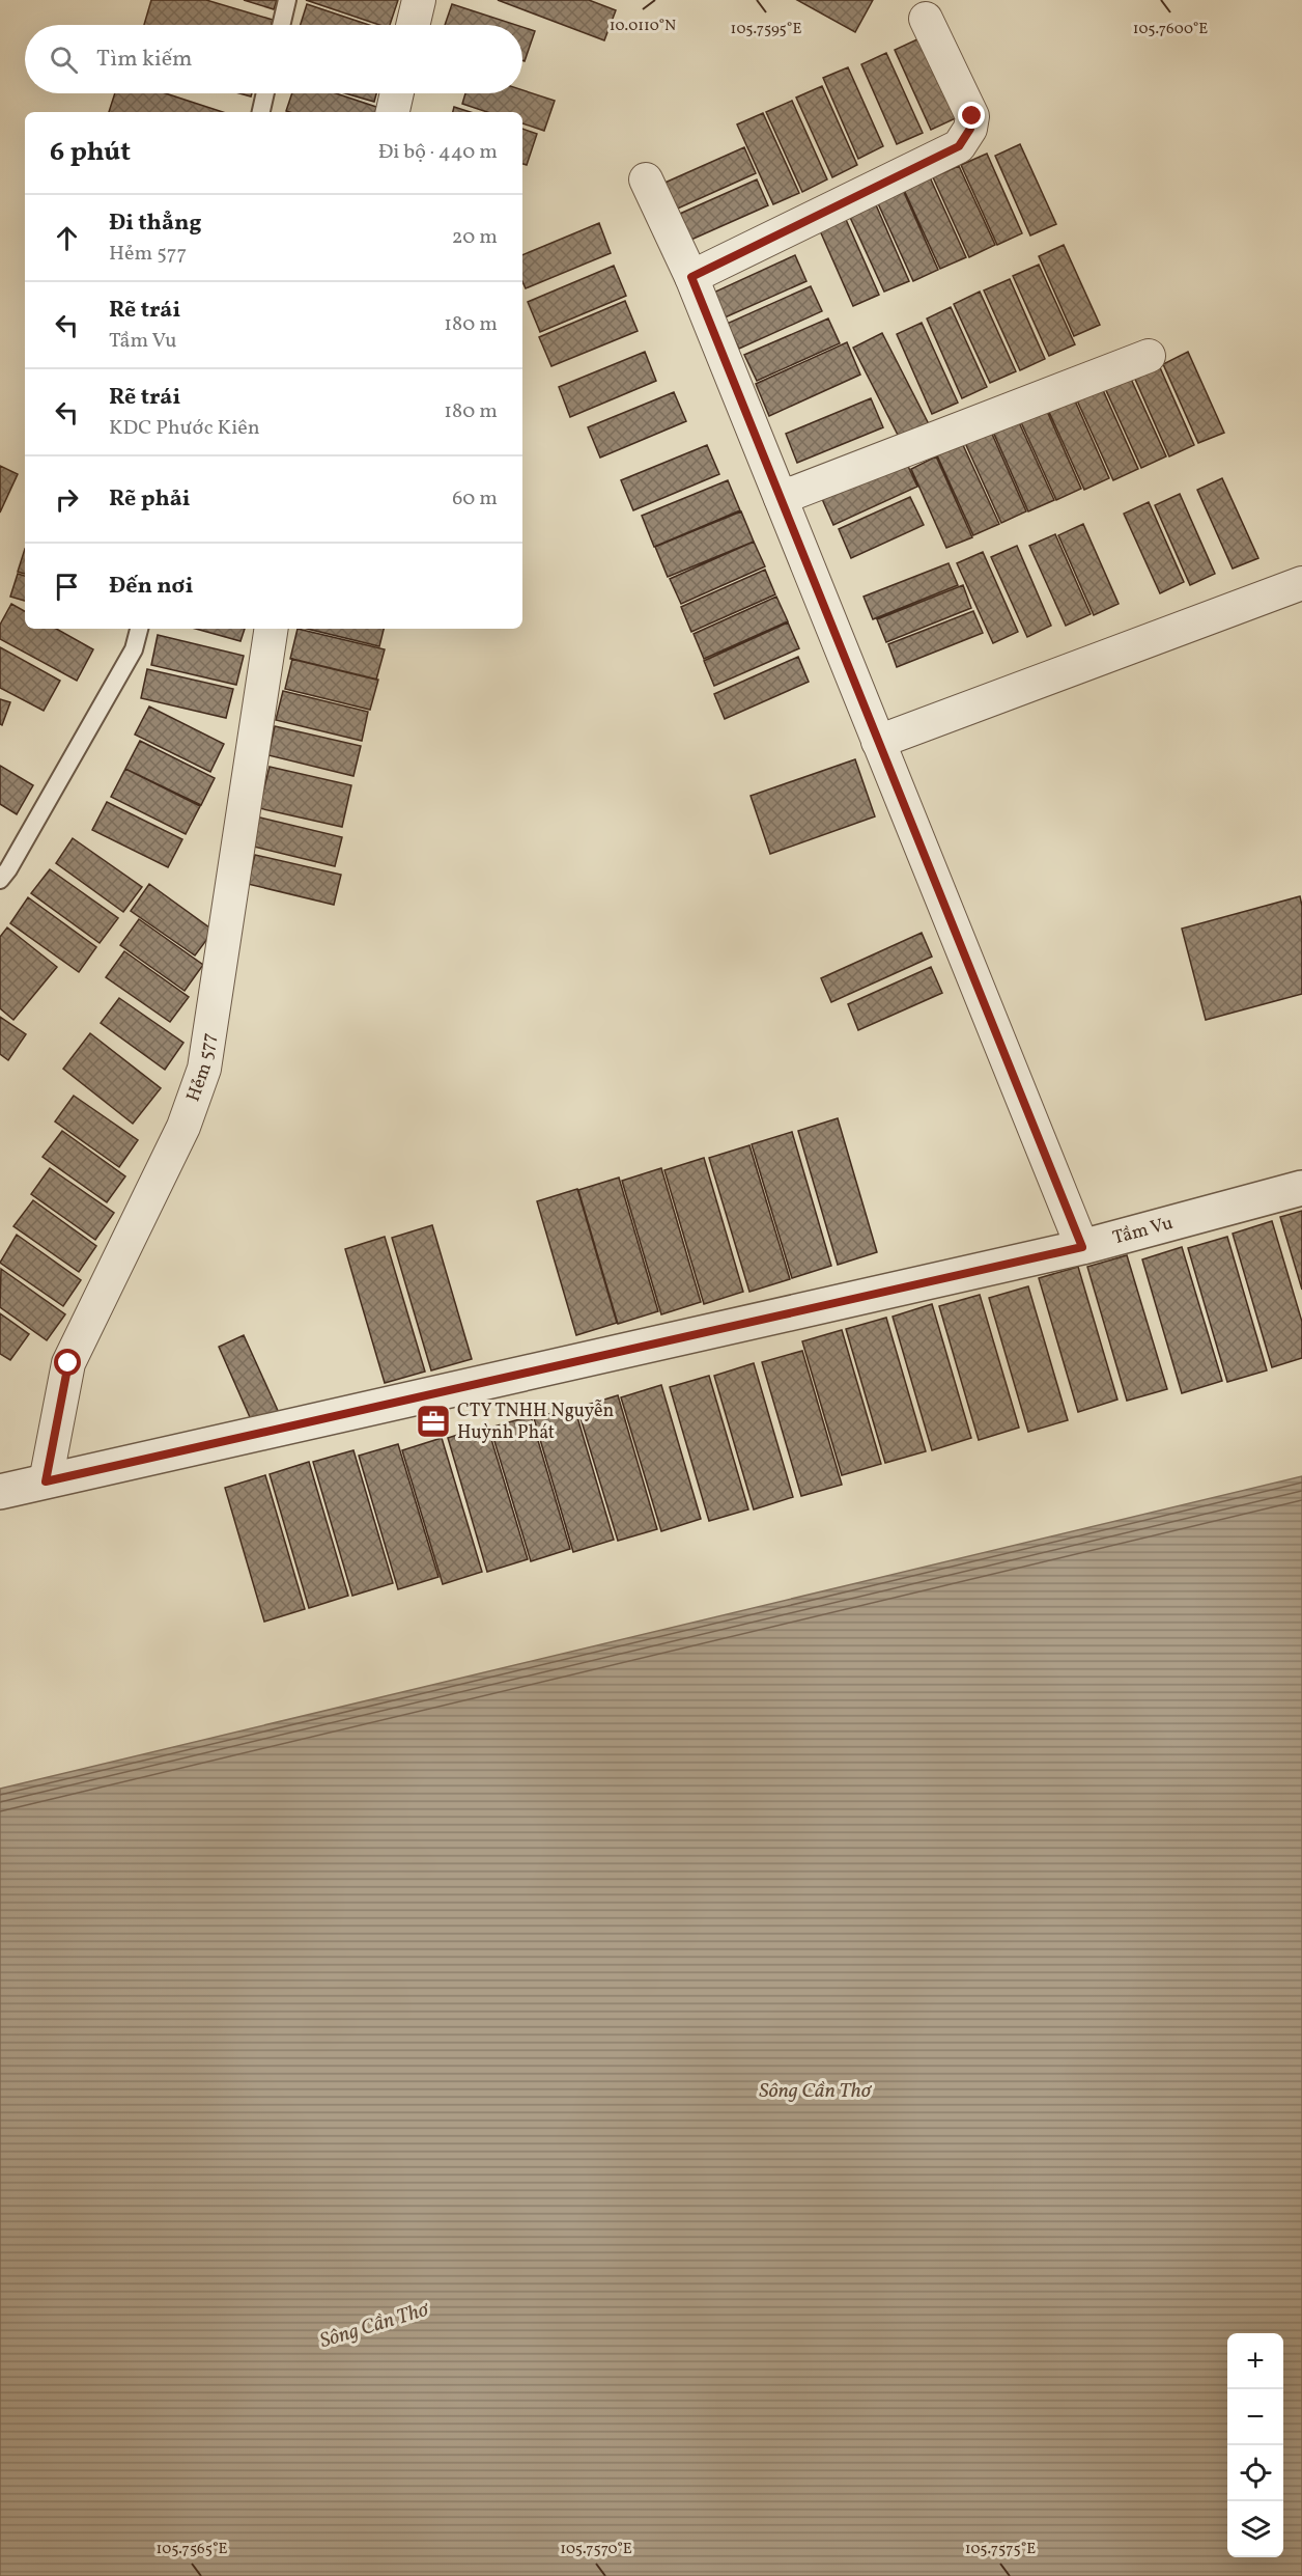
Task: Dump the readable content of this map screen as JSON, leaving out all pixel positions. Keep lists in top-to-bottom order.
{
  "streets": {
    "street": ["Hẻm 577", "Tầm Vu"]
  },
  "crossings": [
    ["Hẻm 577", "Tầm Vu"]
  ],
  "water": ["Sông Cần Thơ"],
  "places": {
    "office": ["CTY TNHH Nguyễn Huỳnh Phát"]
  },
  "page": {
    "search": "Tìm kiếm",
    "heading": ["6 phút", "Đi bộ · 440 m"],
    "list": [
      ["Đi thẳng", "Hẻm 577", "20 m"],
      ["Rẽ trái", "Tầm Vu", "180 m"],
      ["Rẽ trái", "KDC Phước Kiên", "180 m"],
      ["Rẽ phải", "60 m"],
      "Đến nơi"
    ],
    "map_buttons": ["+", "−"]
  },
  "coordinates": [
    "10.0110°N",
    "105.7595°E",
    "105.7600°E",
    "105.7565°E",
    "105.7570°E",
    "105.7575°E"
  ]
}
